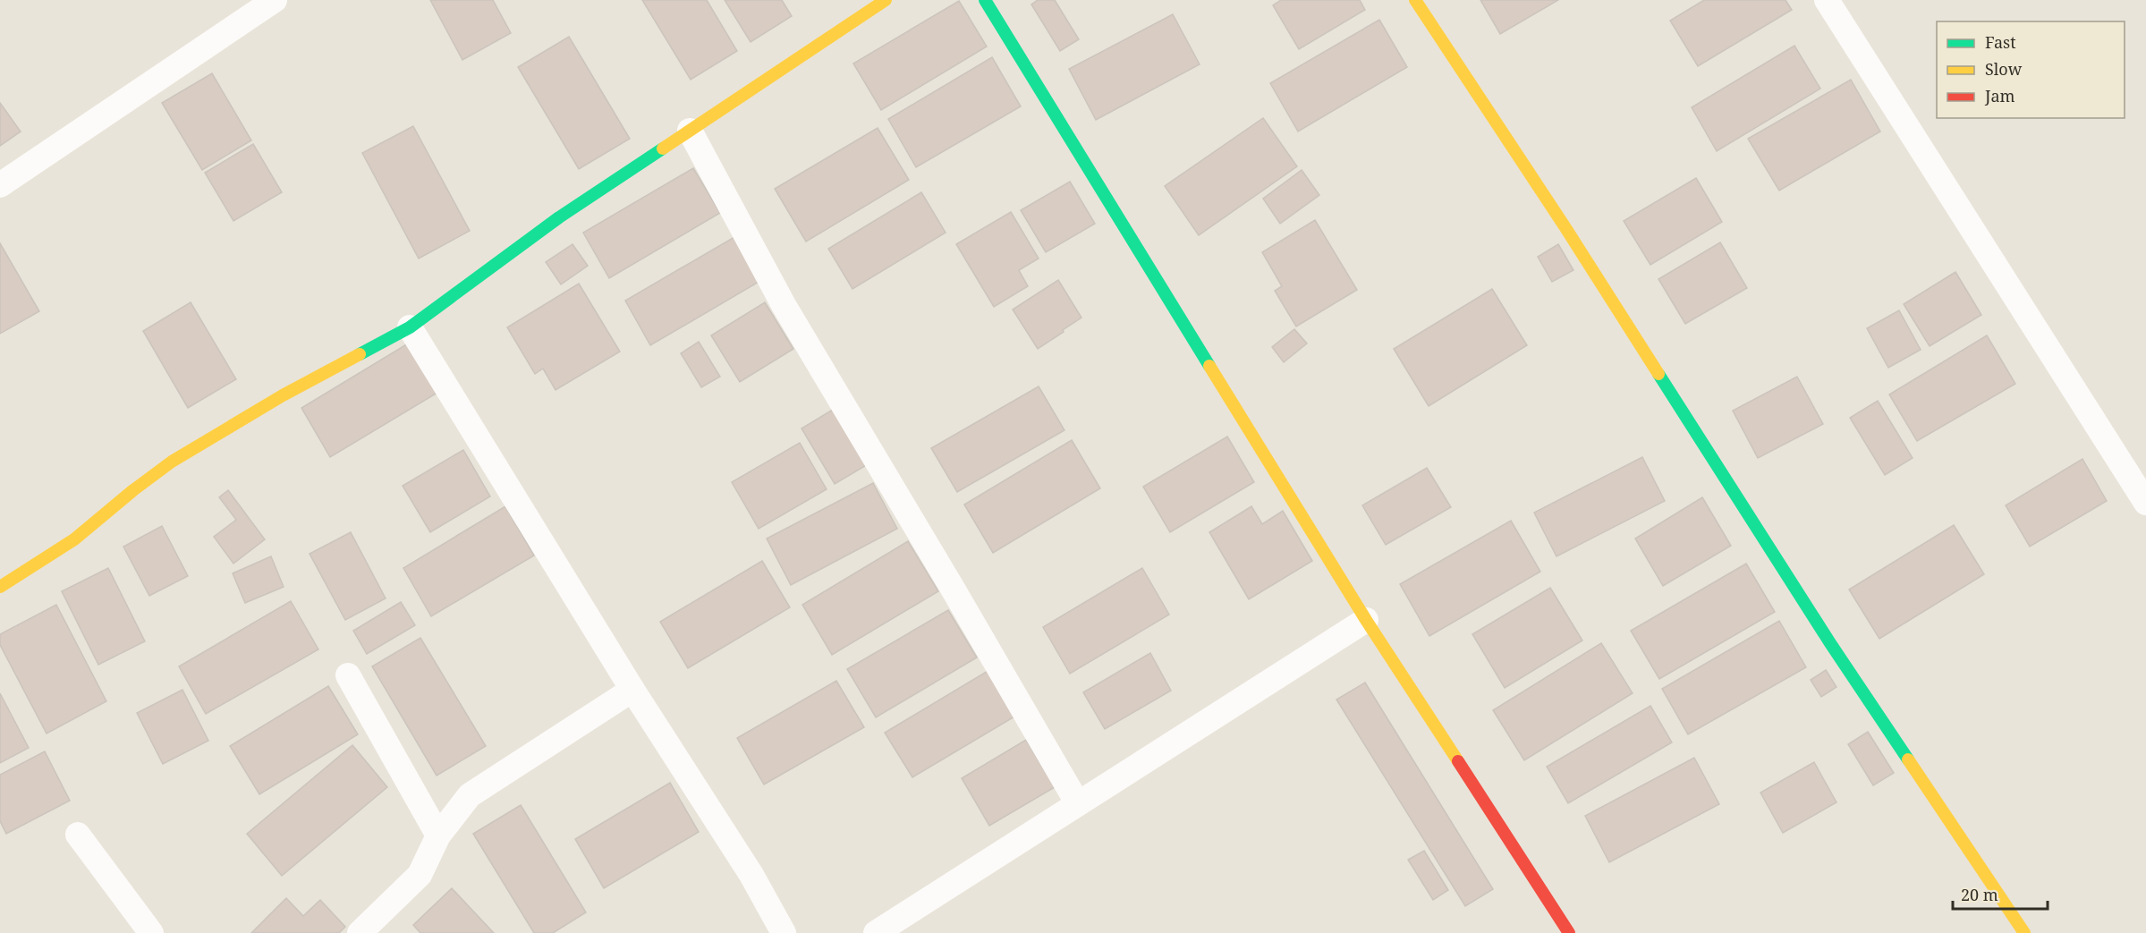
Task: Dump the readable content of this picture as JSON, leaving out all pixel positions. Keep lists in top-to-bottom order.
{
  "legend": ["Fast", "Slow", "Jam"],
  "scale_bar": "20 m"
}
